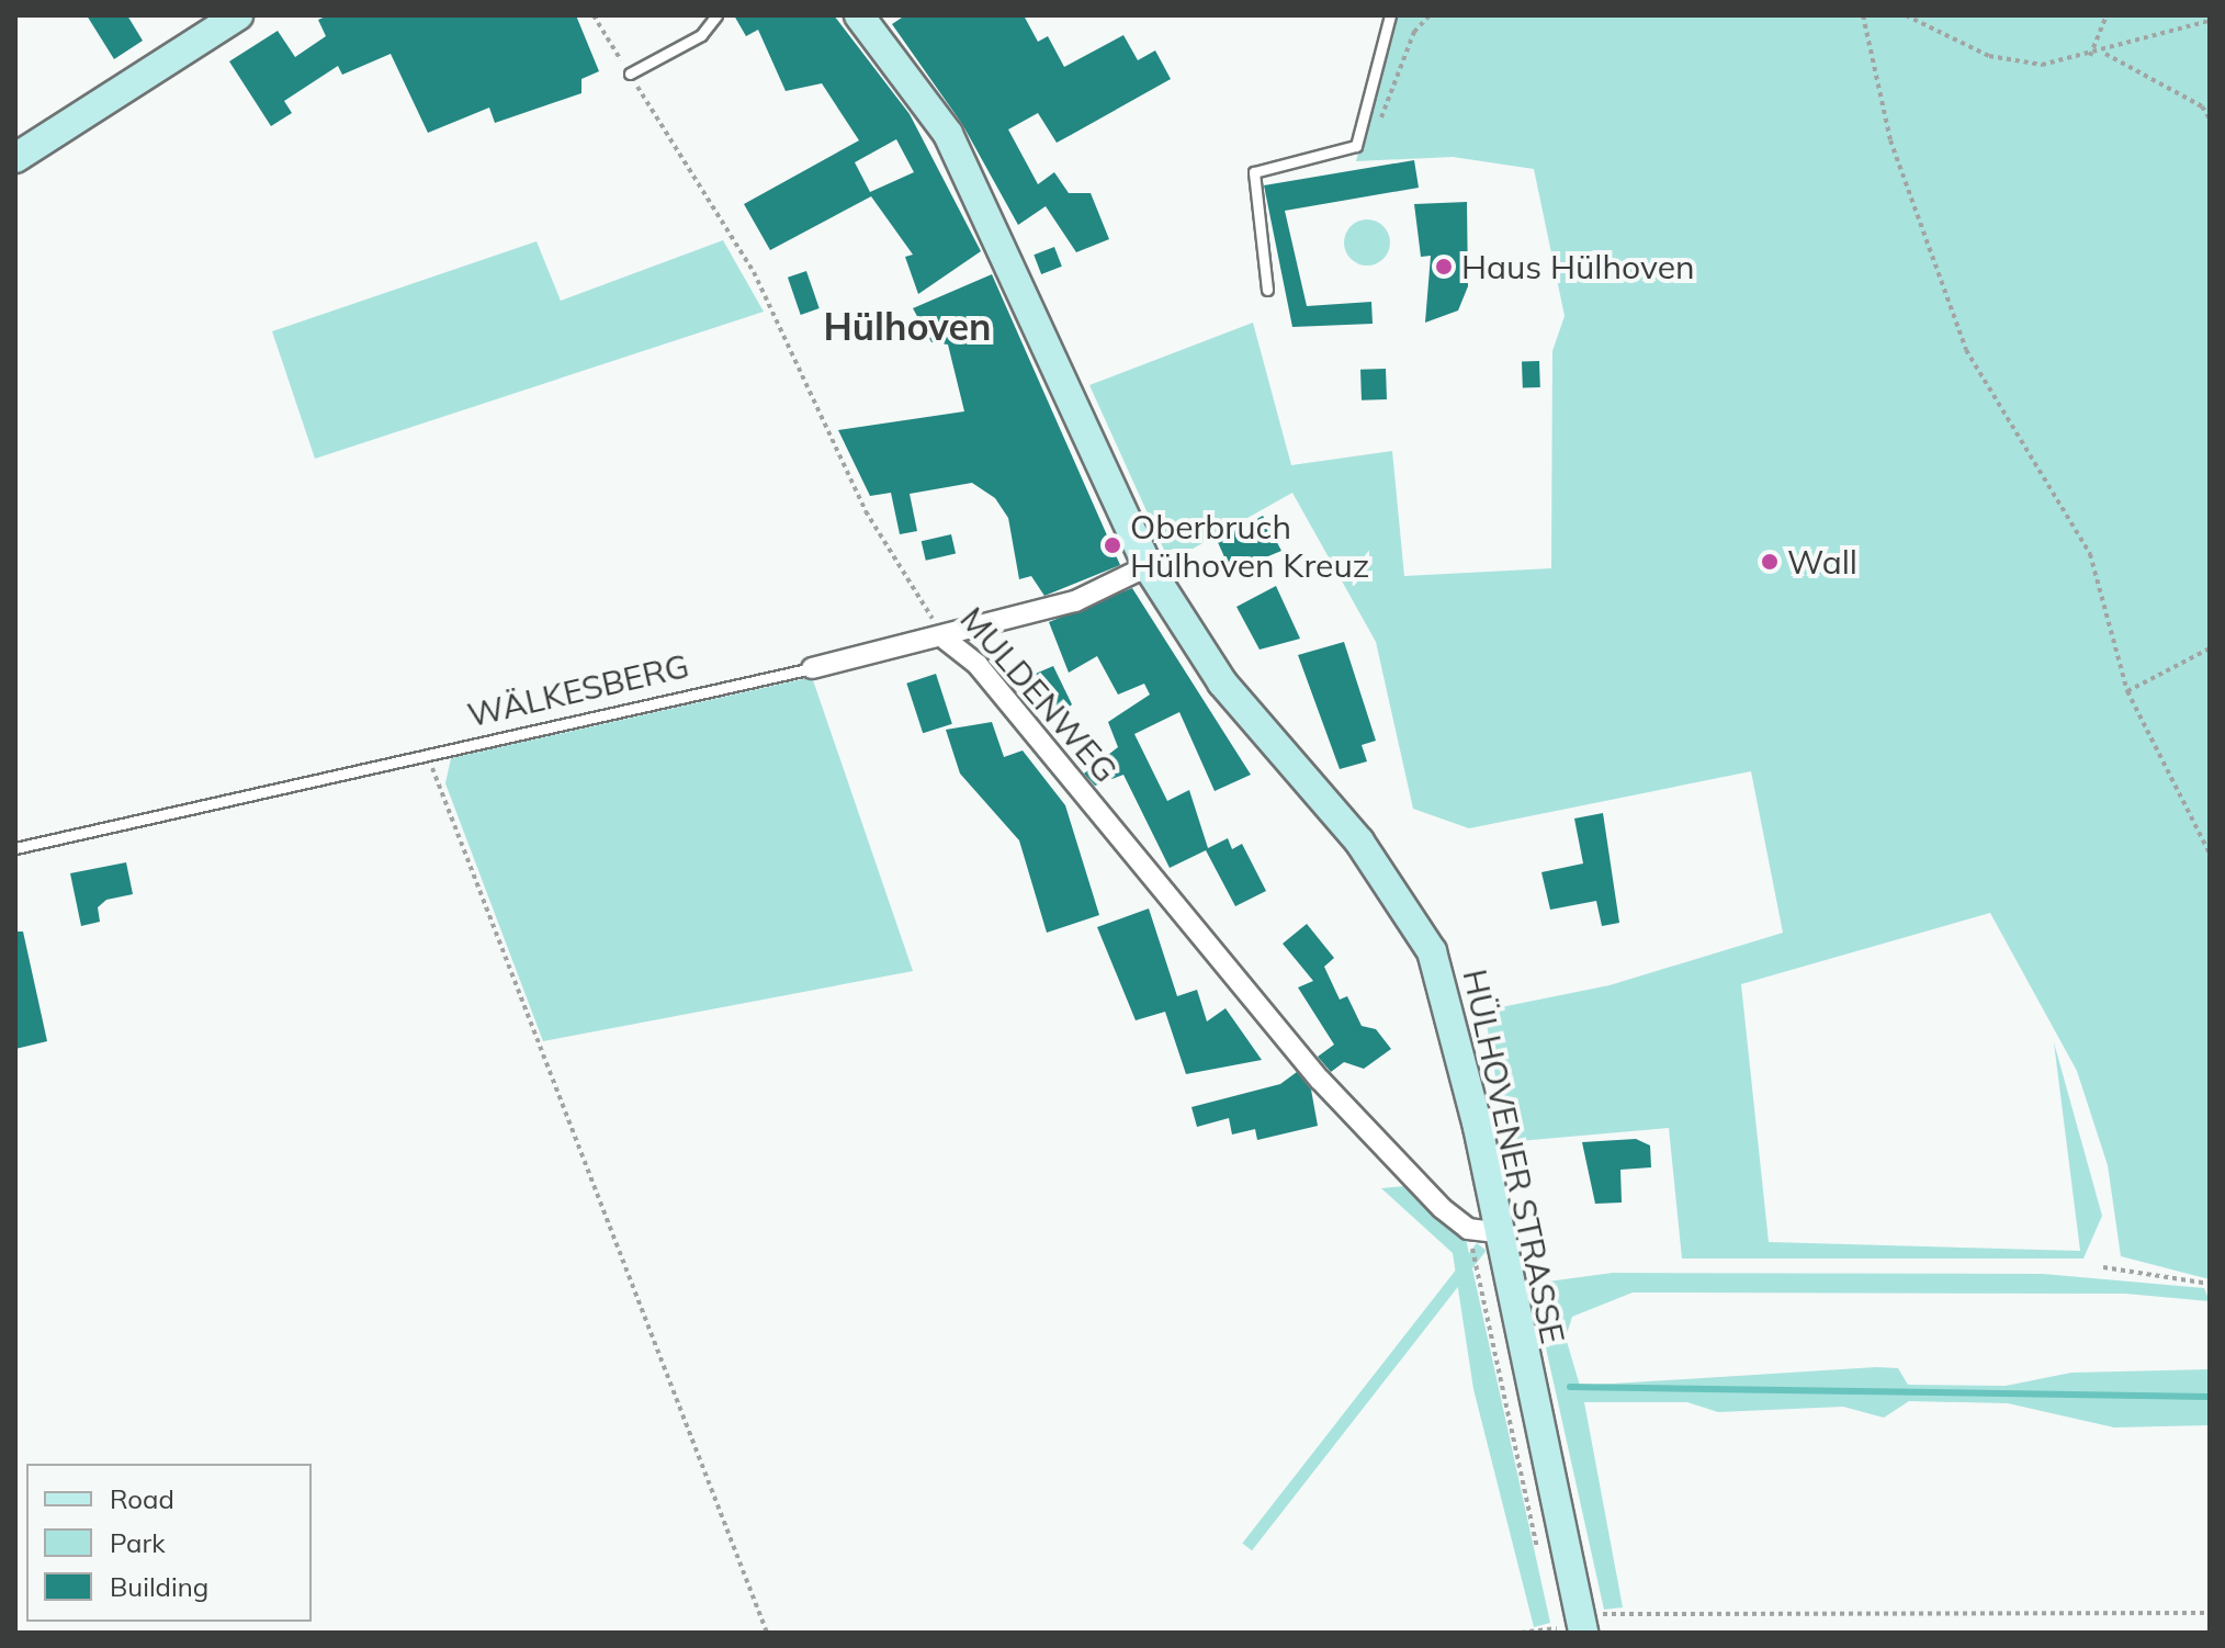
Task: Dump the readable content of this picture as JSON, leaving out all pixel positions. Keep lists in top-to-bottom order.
{
  "streets": {
    "main road": ["HÜLHOVENER STRASSE"],
    "street": ["WÄLKESBERG", "MULDENWEG"]
  },
  "crossings": [
    ["WÄLKESBERG", "MULDENWEG"],
    ["WÄLKESBERG", "HÜLHOVENER STRASSE"],
    ["MULDENWEG", "HÜLHOVENER STRASSE"]
  ],
  "districts": ["Hülhoven"],
  "places": ["Haus Hülhoven", "Oberbruch Hülhoven Kreuz", "Wall"],
  "legend": ["Road", "Park", "Building"]
}
